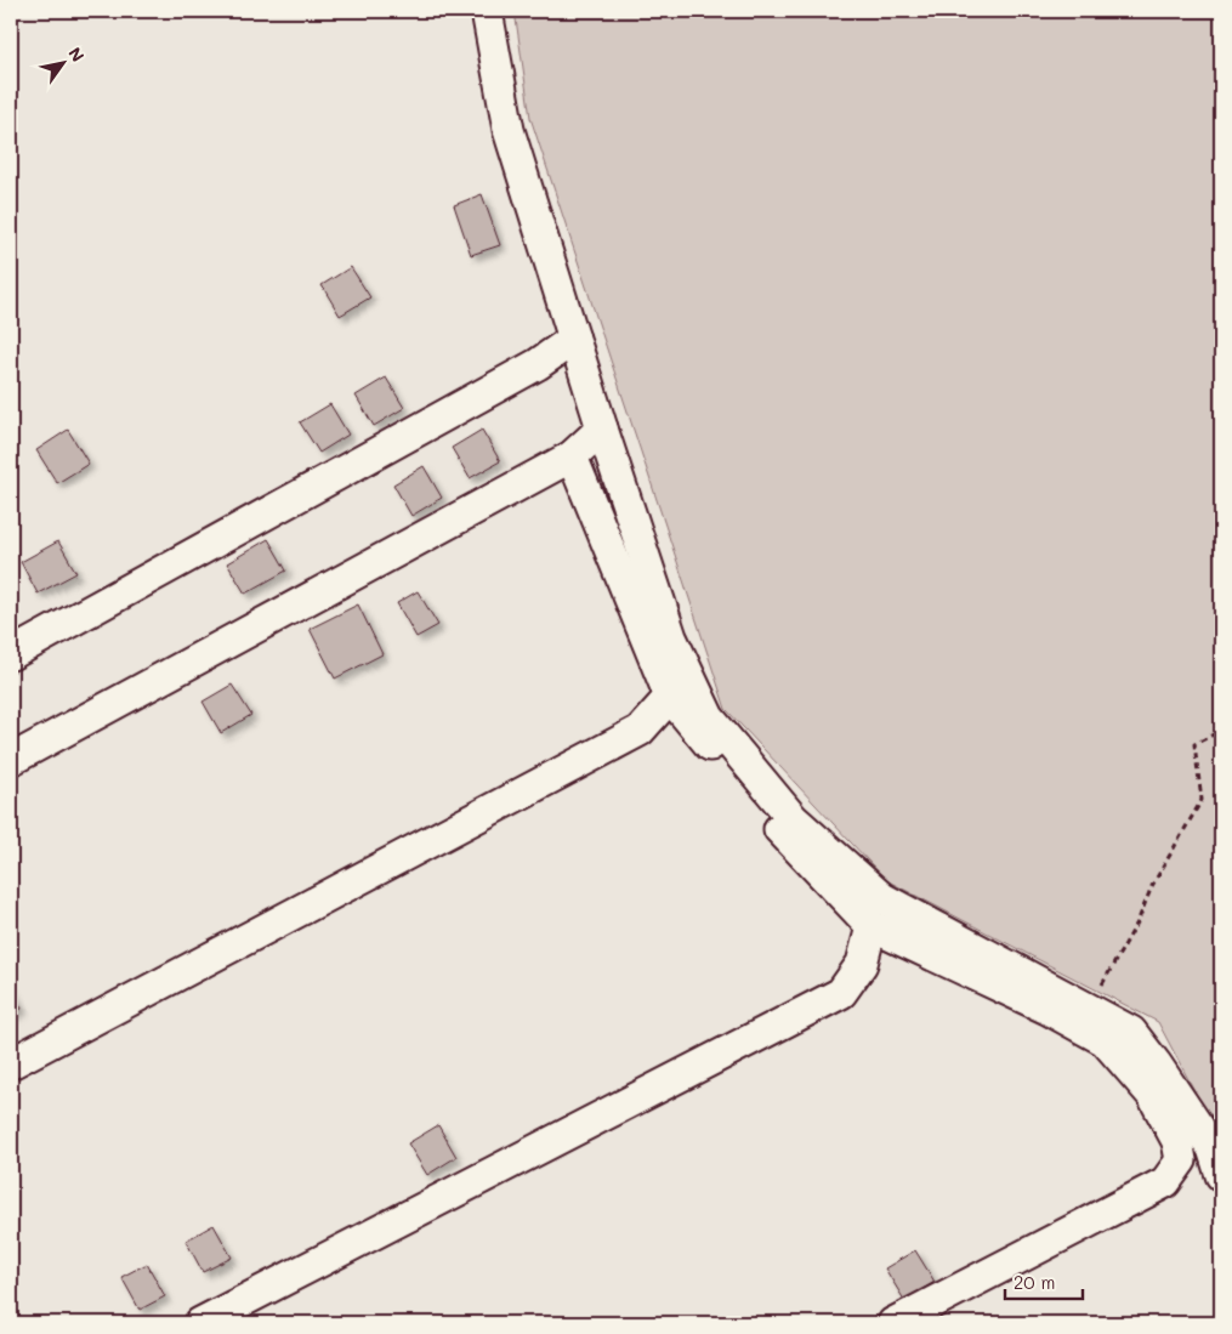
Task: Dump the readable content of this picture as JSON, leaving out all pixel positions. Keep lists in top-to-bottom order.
{
  "scale_bar": "20 m",
  "north": "top right"
}
